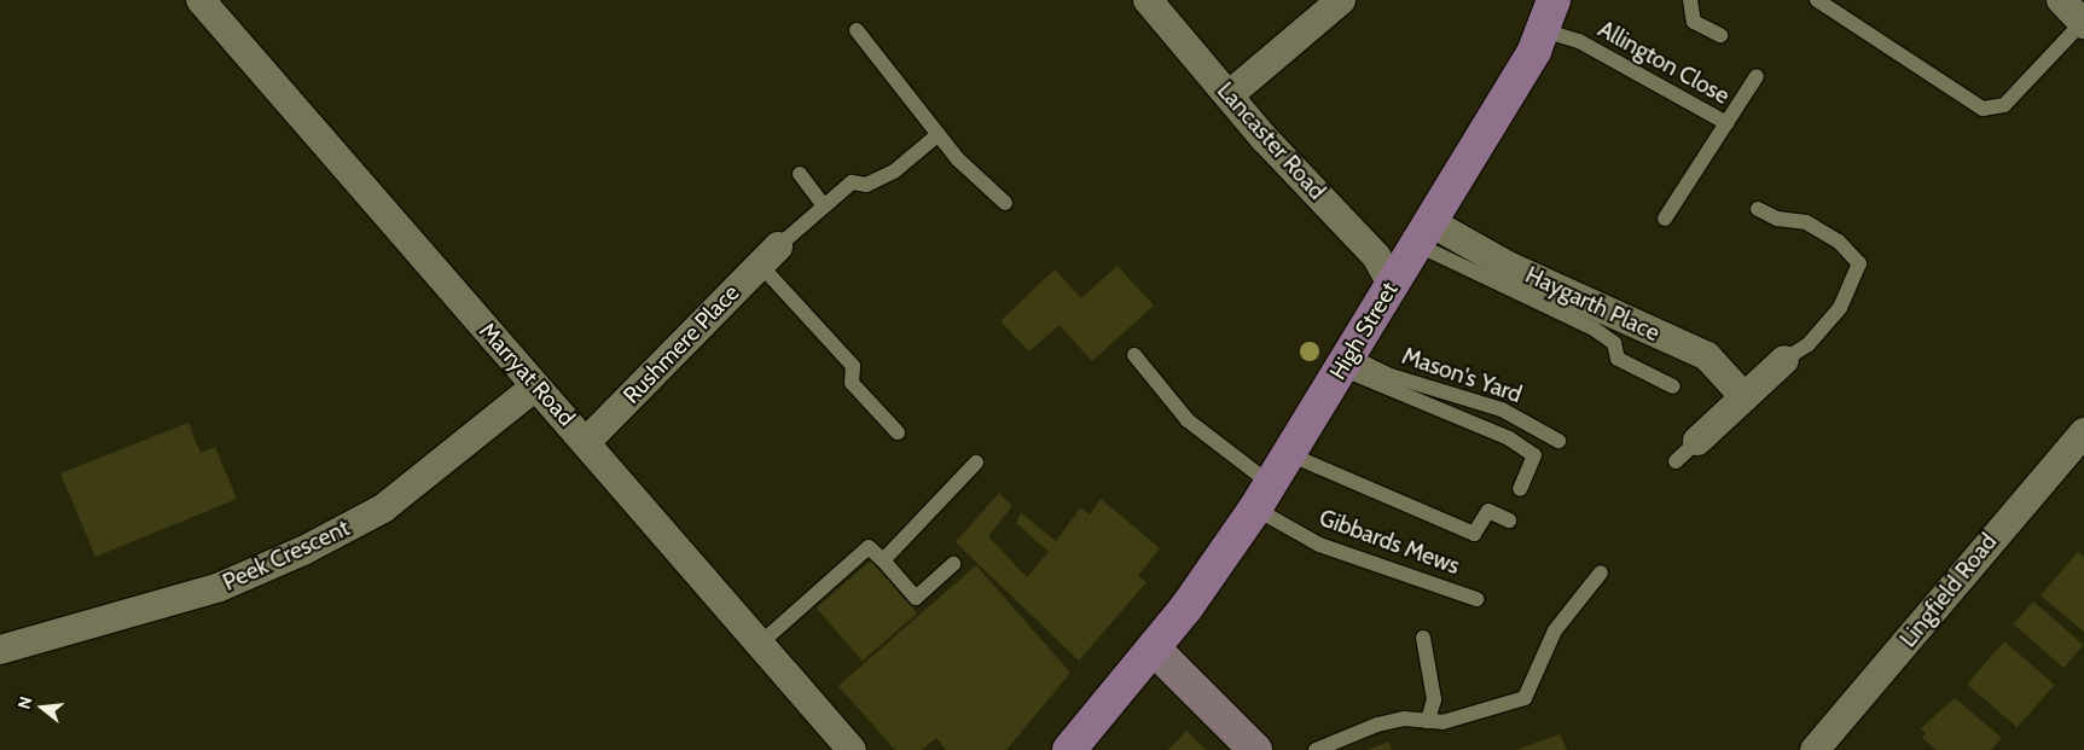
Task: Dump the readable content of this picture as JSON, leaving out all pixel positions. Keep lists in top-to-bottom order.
{
  "streets": {
    "main road": ["High Street"],
    "street": [
      "Lancaster Road",
      "Haygarth Place",
      "Rushmere Place",
      "Marryat Road",
      "Peek Crescent",
      "Lingfield Road"
    ],
    "lane": ["Allington Close", "Mason's Yard", "Gibbards Mews"]
  },
  "crossings": [
    ["Allington Close", "High Street"],
    ["Lancaster Road", "High Street"],
    ["Haygarth Place", "High Street"],
    ["High Street", "Mason's Yard"],
    ["High Street", "Gibbards Mews"],
    ["Rushmere Place", "Marryat Road"],
    ["Marryat Road", "Peek Crescent"]
  ],
  "north": "left"
}
